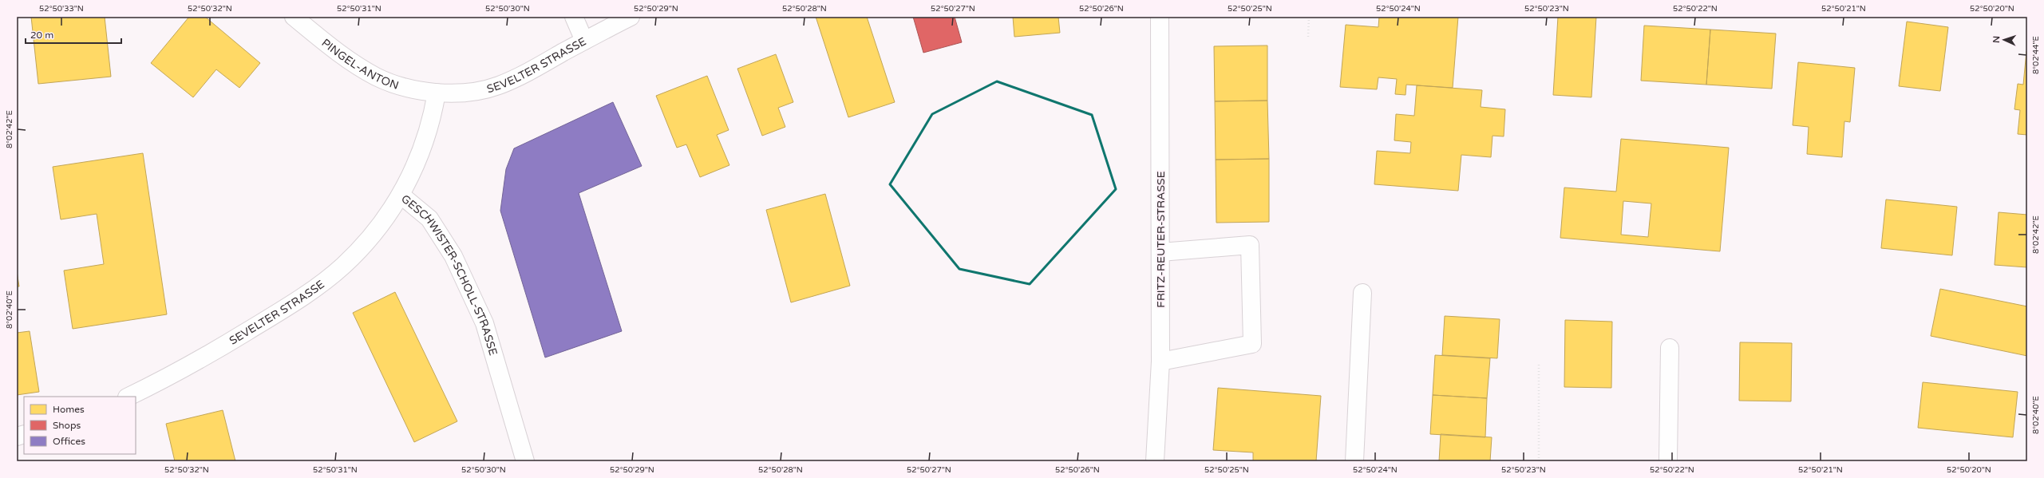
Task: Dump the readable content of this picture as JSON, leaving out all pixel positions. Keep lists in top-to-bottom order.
{
  "streets": {
    "street": [
      "PINGEL-ANTON",
      "SEVELTER STRASSE",
      "FRITZ-REUTER-STRASSE",
      "GESCHWISTER-SCHOLL-STRASSE"
    ]
  },
  "crossings": [
    ["PINGEL-ANTON", "SEVELTER STRASSE"],
    ["PINGEL-ANTON", "GESCHWISTER-SCHOLL-STRASSE"],
    ["SEVELTER STRASSE", "GESCHWISTER-SCHOLL-STRASSE"]
  ],
  "legend": ["Homes", "Shops", "Offices"],
  "scale_bar": "20 m",
  "north": "left",
  "coordinates": [
    "52°50'33\"N",
    "52°50'32\"N",
    "52°50'31\"N",
    "52°50'30\"N",
    "52°50'29\"N",
    "52°50'28\"N",
    "52°50'27\"N",
    "52°50'26\"N",
    "52°50'25\"N",
    "52°50'24\"N",
    "52°50'23\"N",
    "52°50'22\"N",
    "52°50'21\"N",
    "52°50'20\"N",
    "8°02'44\"E",
    "8°02'42\"E",
    "8°02'40\"E"
  ]
}
